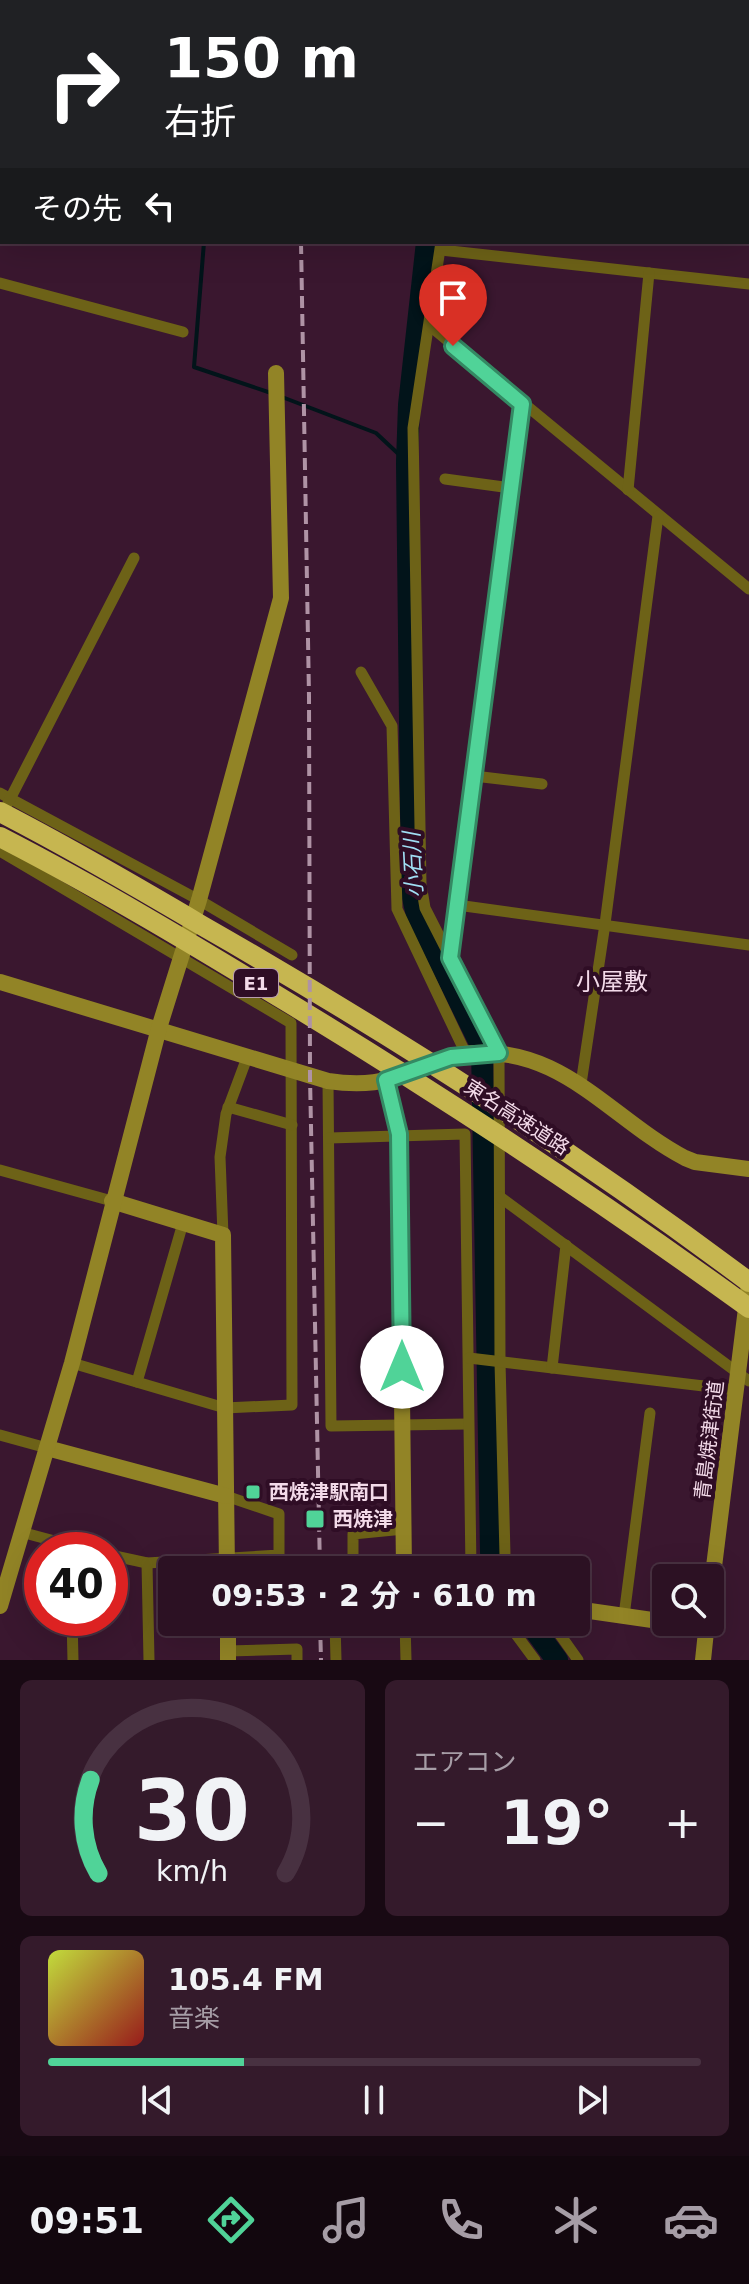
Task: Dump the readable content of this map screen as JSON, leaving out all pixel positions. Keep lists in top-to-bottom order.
{
  "streets": {
    "highway": ["E1", "東名高速道路"],
    "street": ["青島焼津街道"]
  },
  "crossings": [
    ["東名高速道路", "青島焼津街道"]
  ],
  "districts": ["小屋敷"],
  "water": ["小石川"],
  "places": {
    "transit": ["西焼津駅南口", "西焼津"]
  },
  "page": {
    "turn": ["150 m", "右折"],
    "then": "その先",
    "limit": "40",
    "trip": "09:53 · 2 分 · 610 m",
    "tile": "エアコン",
    "heat": ["−", "19°", "+"],
    "song": ["105.4 FM", "音楽"],
    "tabs": "09:51",
    "gauge": ["30", "km/h"]
  }
}
